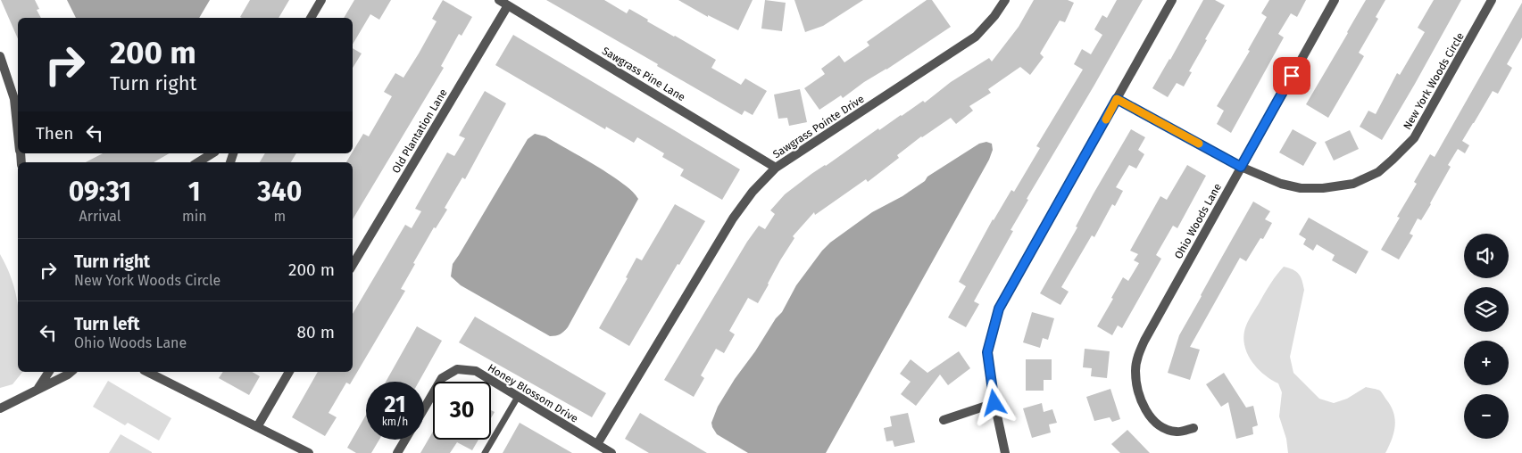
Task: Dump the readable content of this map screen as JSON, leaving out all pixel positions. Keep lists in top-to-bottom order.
{
  "streets": {
    "street": [
      "Sawgrass Pine Lane",
      "New York Woods Circle",
      "Sawgrass Pointe Drive",
      "Old Plantation Lane",
      "Ohio Woods Lane",
      "Honey Blossom Drive"
    ]
  },
  "crossings": [
    ["Sawgrass Pine Lane", "Sawgrass Pointe Drive"],
    ["Sawgrass Pine Lane", "Old Plantation Lane"],
    ["New York Woods Circle", "Ohio Woods Lane"],
    ["Sawgrass Pointe Drive", "Honey Blossom Drive"]
  ],
  "page": {
    "turn": ["200 m", "Turn right"],
    "then": "Then",
    "eta": [
      "09:31",
      "Arrival",
      "1",
      "min",
      "340",
      "m"
    ],
    "map_buttons": ["+", "−"],
    "list": [
      {
        "name": "Turn right",
        "note": "New York Woods Circle",
        "value": "200 m"
      },
      {
        "name": "Turn left",
        "note": "Ohio Woods Lane",
        "value": "80 m"
      }
    ],
    "speed": "21 km/h",
    "limit": "30"
  }
}
